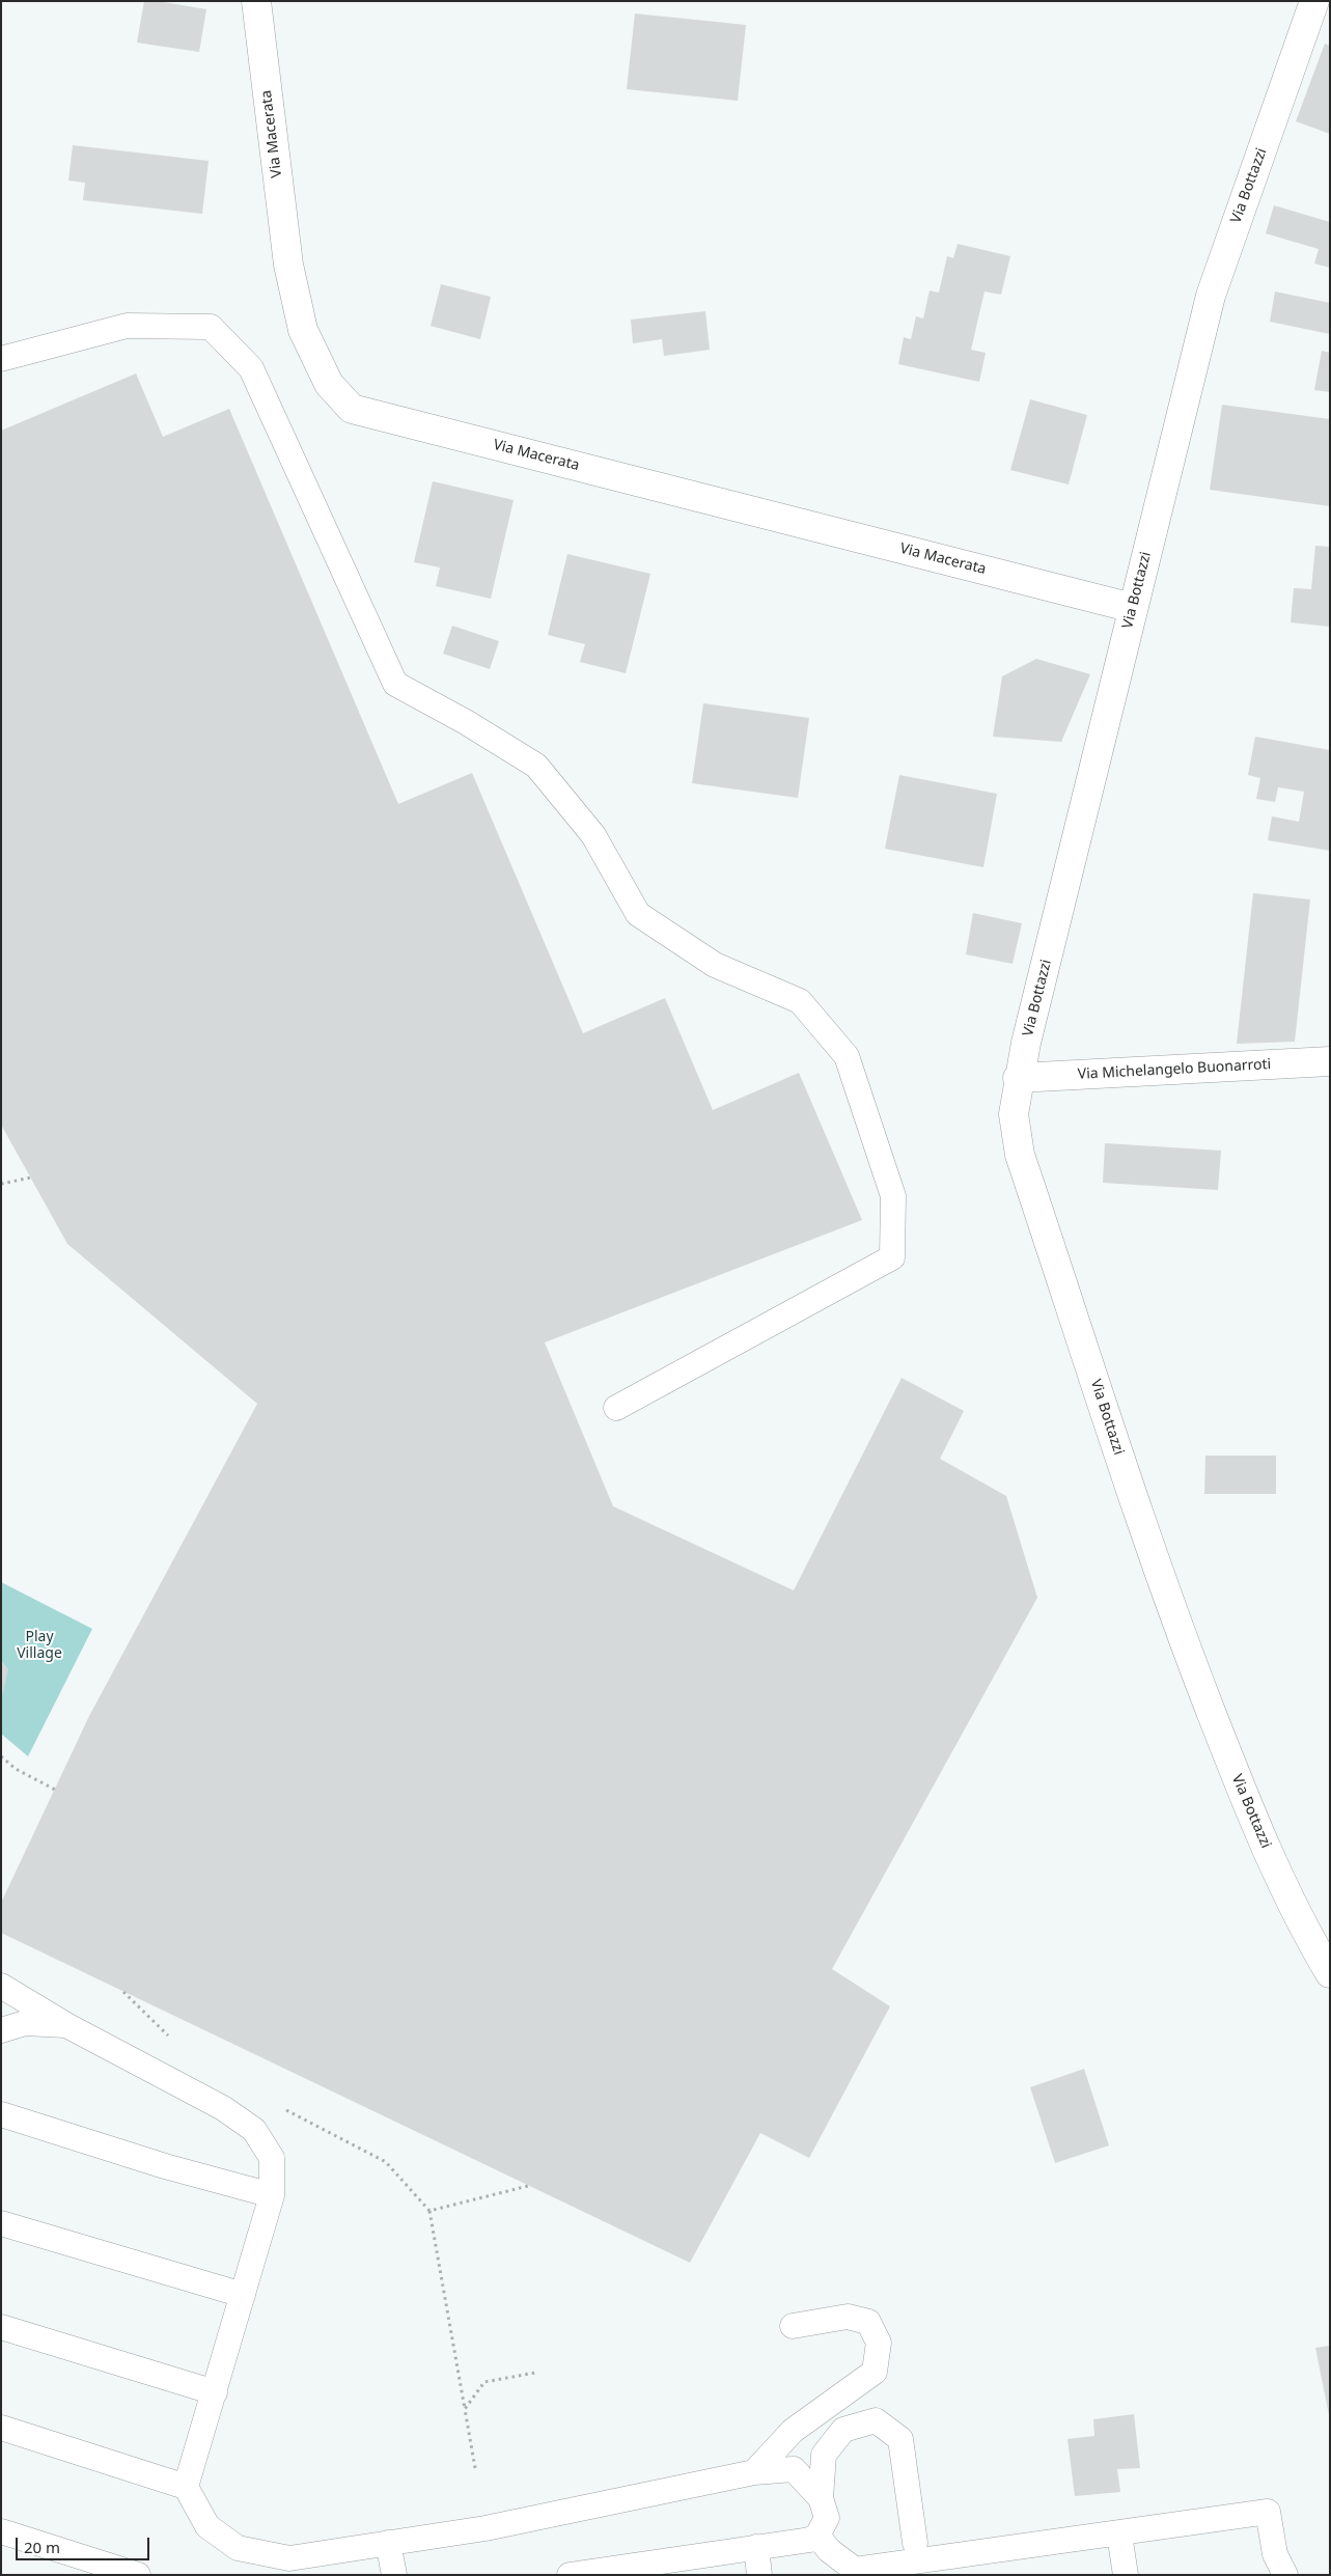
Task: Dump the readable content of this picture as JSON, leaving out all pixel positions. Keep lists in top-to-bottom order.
{
  "streets": {
    "street": ["Via Macerata", "Via Bottazzi", "Via Michelangelo Buonarroti"]
  },
  "crossings": [
    ["Via Macerata", "Via Bottazzi"],
    ["Via Bottazzi", "Via Michelangelo Buonarroti"]
  ],
  "parks": ["Play Village"],
  "scale_bar": "20 m"
}
